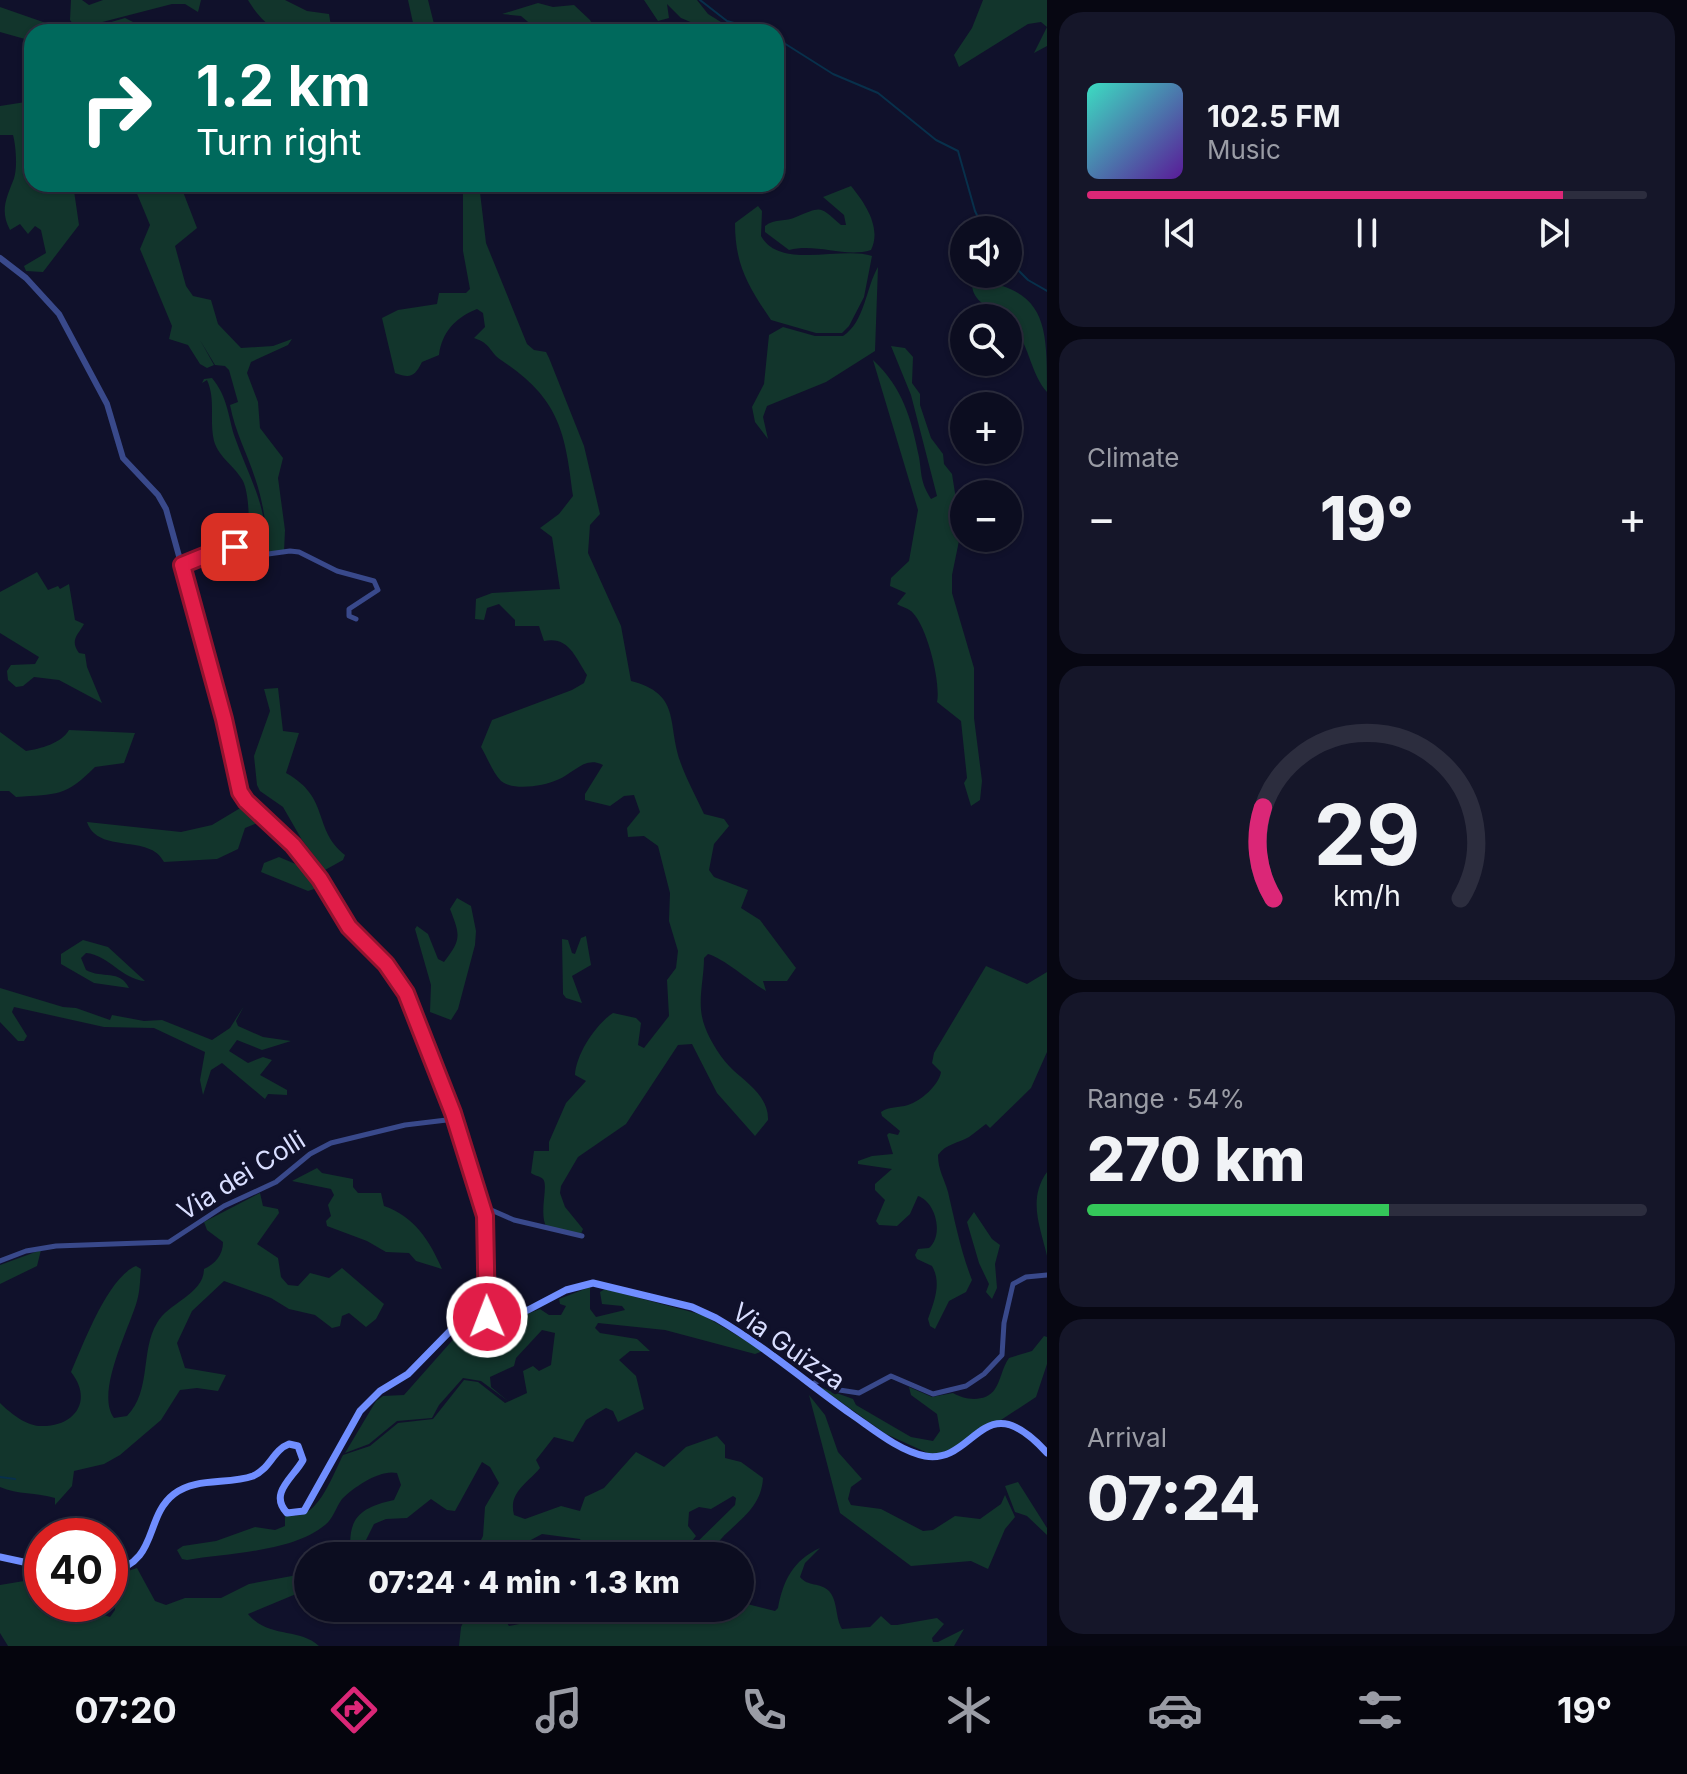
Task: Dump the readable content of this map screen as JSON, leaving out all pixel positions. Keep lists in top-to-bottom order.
{
  "streets": {
    "main road": ["Via Guizza"],
    "street": ["Via dei Colli"]
  },
  "page": {
    "turn": ["1.2 km", "Turn right"],
    "song": ["102.5 FM", "Music"],
    "map_buttons": ["+", "−"],
    "tile": [
      "Climate",
      ["Range · 54%", "270 km"],
      ["Arrival", "07:24"]
    ],
    "heat": ["−", "19°", "+"],
    "limit": "40",
    "trip": "07:24 · 4 min · 1.3 km",
    "tabs": ["07:20", "19°"],
    "gauge": ["29", "km/h"]
  }
}
